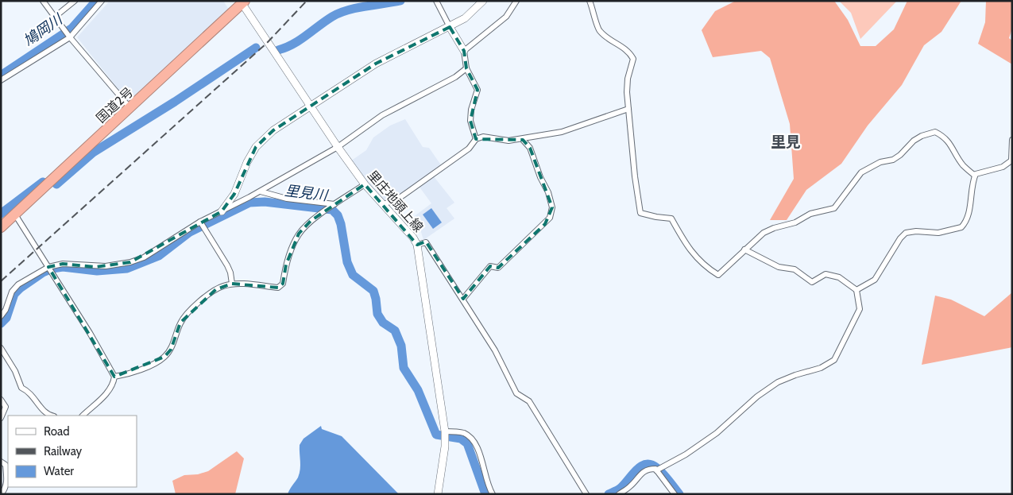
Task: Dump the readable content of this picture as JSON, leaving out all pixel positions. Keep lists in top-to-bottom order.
{
  "streets": {
    "highway": ["国道2号"],
    "main road": ["里庄地頭上線"]
  },
  "crossings": [
    ["国道2号", "里庄地頭上線"]
  ],
  "districts": ["里見"],
  "water": ["鳩岡川", "里見川"],
  "legend": ["Road", "Railway", "Water"]
}
